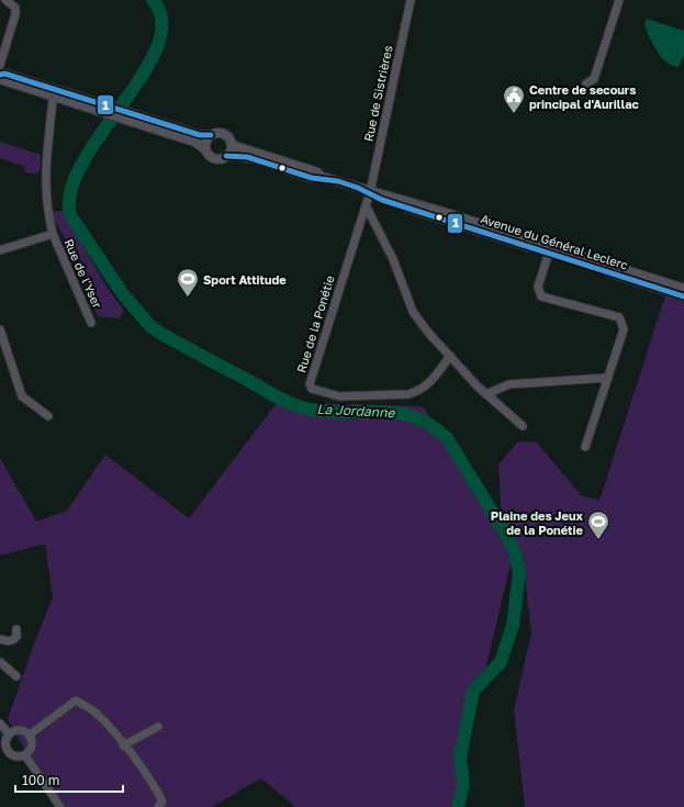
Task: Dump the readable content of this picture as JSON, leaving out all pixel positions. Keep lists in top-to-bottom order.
{
  "streets": {
    "street": [
      "Rue de Sistrières",
      "Avenue du Général Leclerc",
      "Rue de l'Yser",
      "Rue de la Ponétie"
    ]
  },
  "crossings": [
    ["Rue de Sistrières", "Avenue du Général Leclerc"],
    ["Rue de Sistrières", "Rue de la Ponétie"],
    ["Avenue du Général Leclerc", "Rue de l'Yser"],
    ["Avenue du Général Leclerc", "Rue de la Ponétie"]
  ],
  "water": ["La Jordanne"],
  "places": {
    "public building": ["Centre de secours principal d'Aurillac"],
    "sports": ["Sport Attitude", "Plaine des Jeux de la Ponétie"]
  },
  "lines": ["transit line 1"],
  "scale_bar": "100 m"
}
